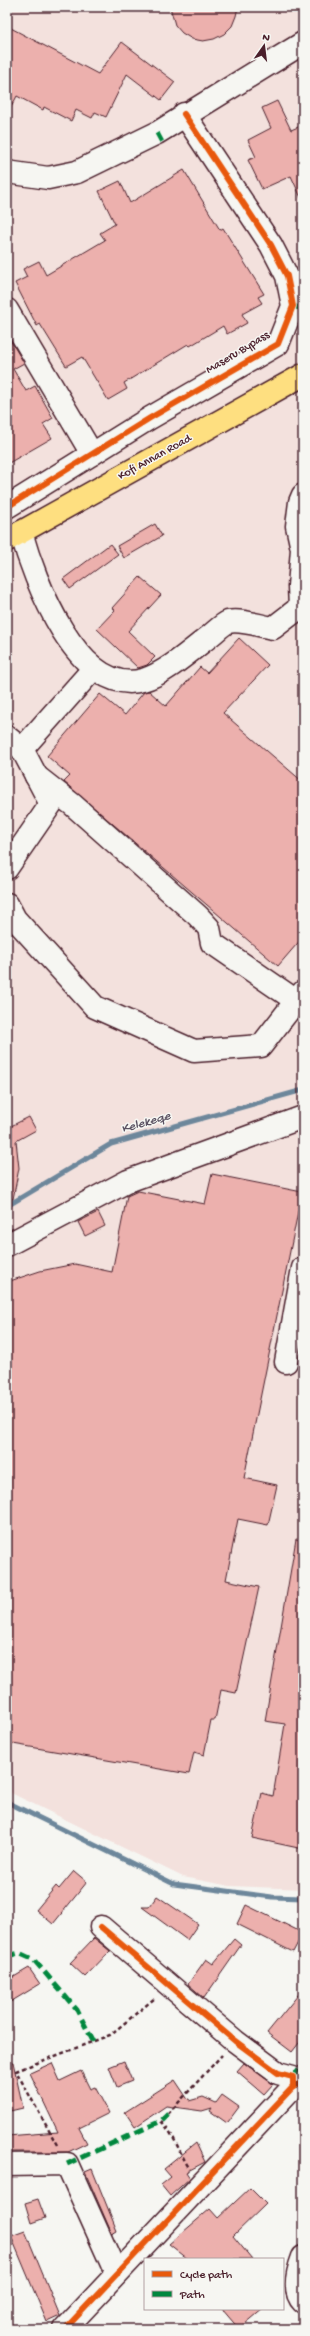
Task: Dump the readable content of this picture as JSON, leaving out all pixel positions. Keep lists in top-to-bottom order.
{
  "streets": {
    "main road": ["Kofi Annan Road"],
    "street": ["Maseru Bypass"]
  },
  "water": ["Kelekeqe"],
  "legend": ["Cycle path", "Path"],
  "north": "top"
}
